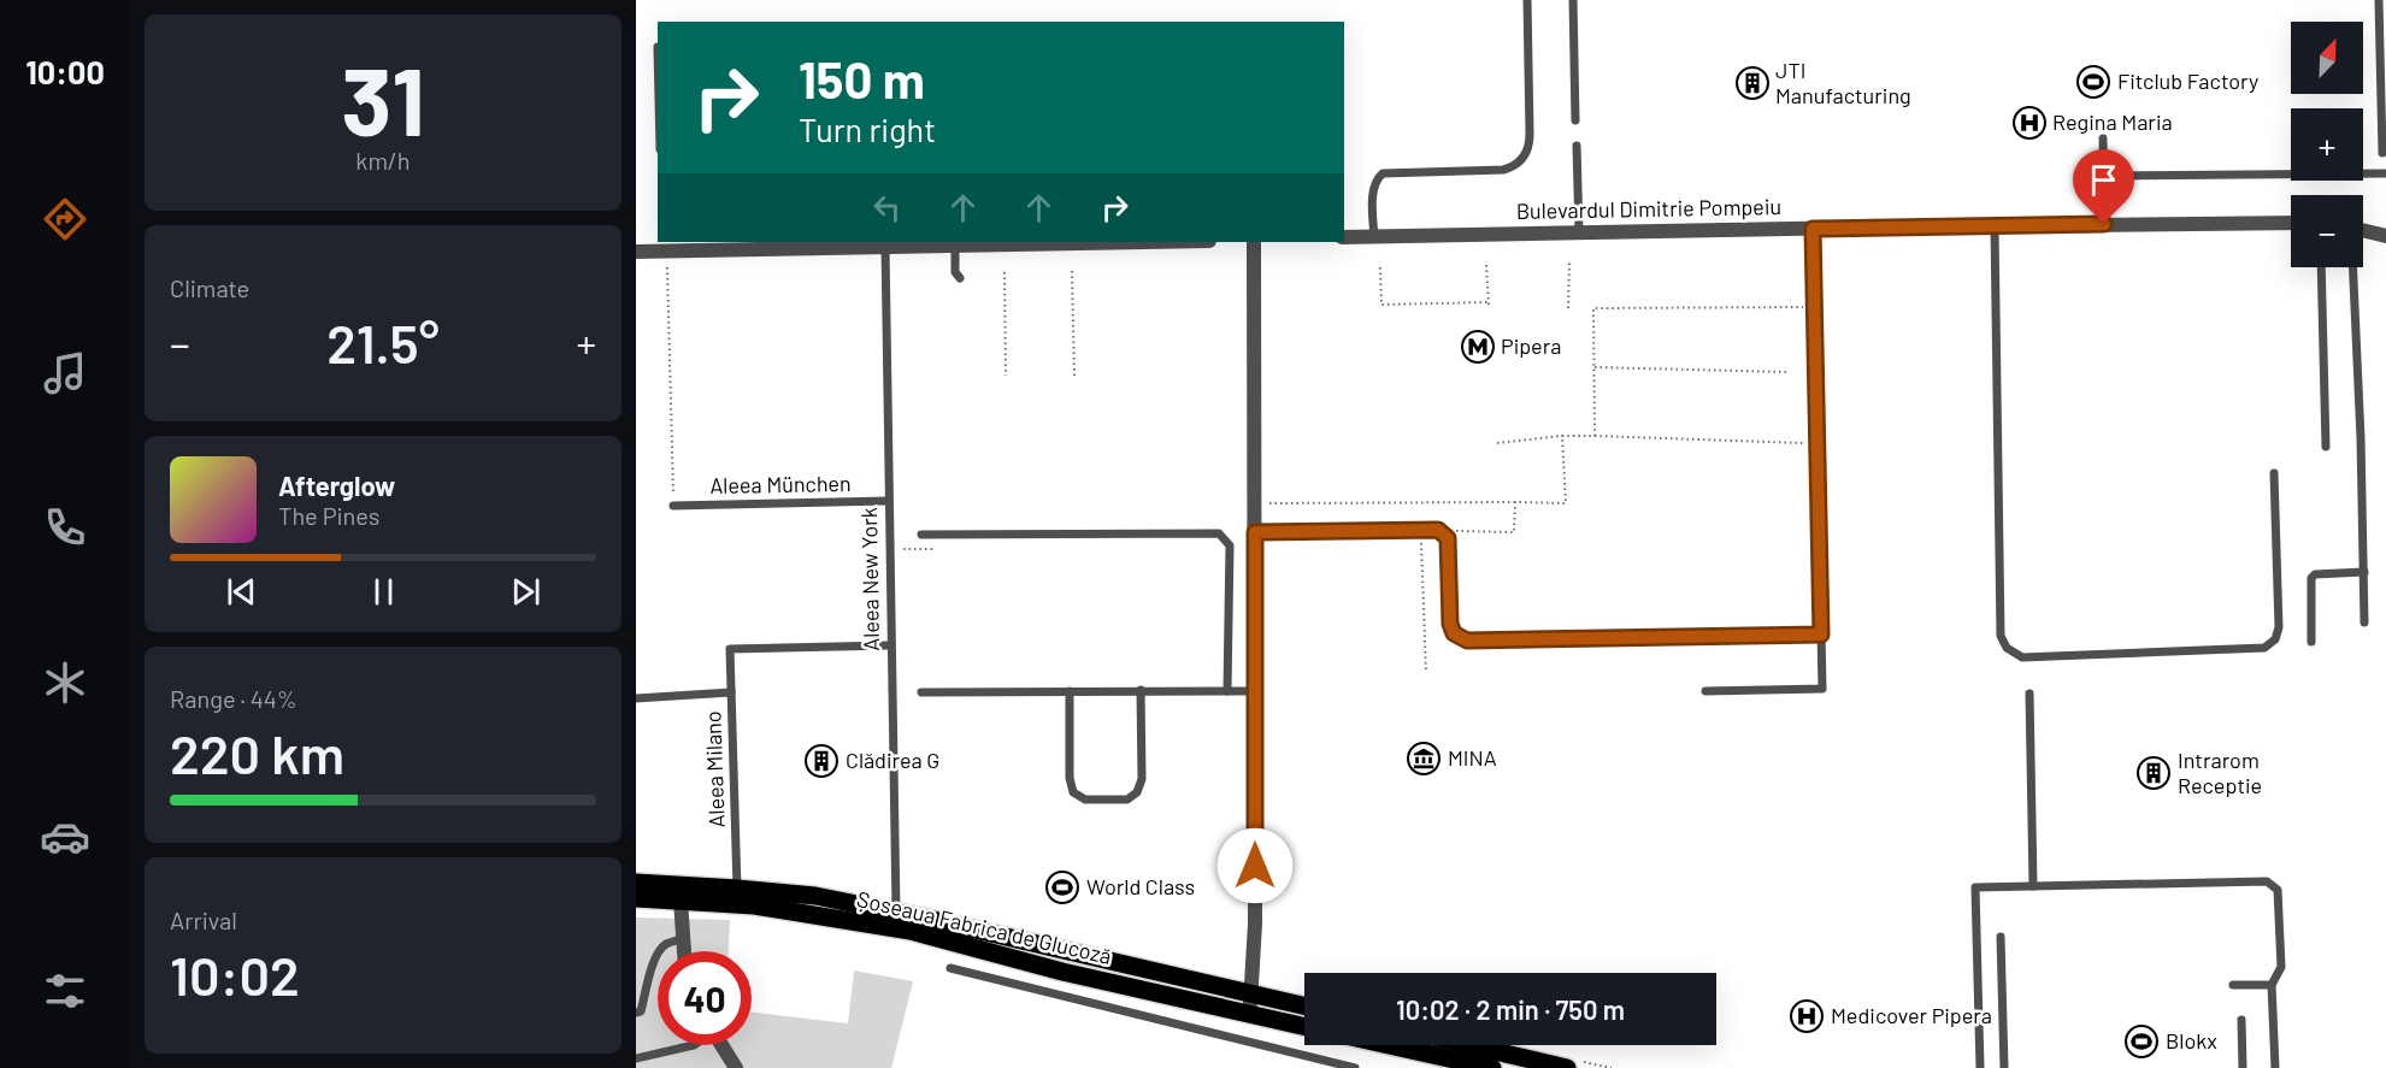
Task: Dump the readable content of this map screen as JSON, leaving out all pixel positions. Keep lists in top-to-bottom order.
{
  "streets": {
    "main road": ["Șoseaua Fabrica de Glucoză"],
    "street": ["Bulevardul Dimitrie Pompeiu"],
    "lane": ["Aleea München", "Aleea New York", "Aleea Milano"]
  },
  "crossings": [
    ["Aleea München", "Aleea New York"],
    ["Aleea New York", "Aleea Milano"],
    ["Aleea New York", "Șoseaua Fabrica de Glucoză"],
    ["Aleea Milano", "Șoseaua Fabrica de Glucoză"]
  ],
  "places": {
    "sports": ["Fitclub Factory", "World Class", "Blokx"],
    "building": ["JTI Manufacturing", "Clădirea G", "Intrarom Receptie"],
    "hospital": ["Regina Maria", "Medicover Pipera"],
    "metro station": ["Pipera"],
    "museum": ["MINA"]
  },
  "north": "top right",
  "page": {
    "tabs": "10:00",
    "tile": [
      ["31", "km/h"],
      "Climate",
      ["Range · 44%", "220 km"],
      ["Arrival", "10:02"]
    ],
    "map_buttons": ["+", "−"],
    "turn": ["150 m", "Turn right"],
    "heat": ["−", "21.5°", "+"],
    "song": ["Afterglow", "The Pines"],
    "limit": "40",
    "trip": "10:02 · 2 min · 750 m"
  }
}
